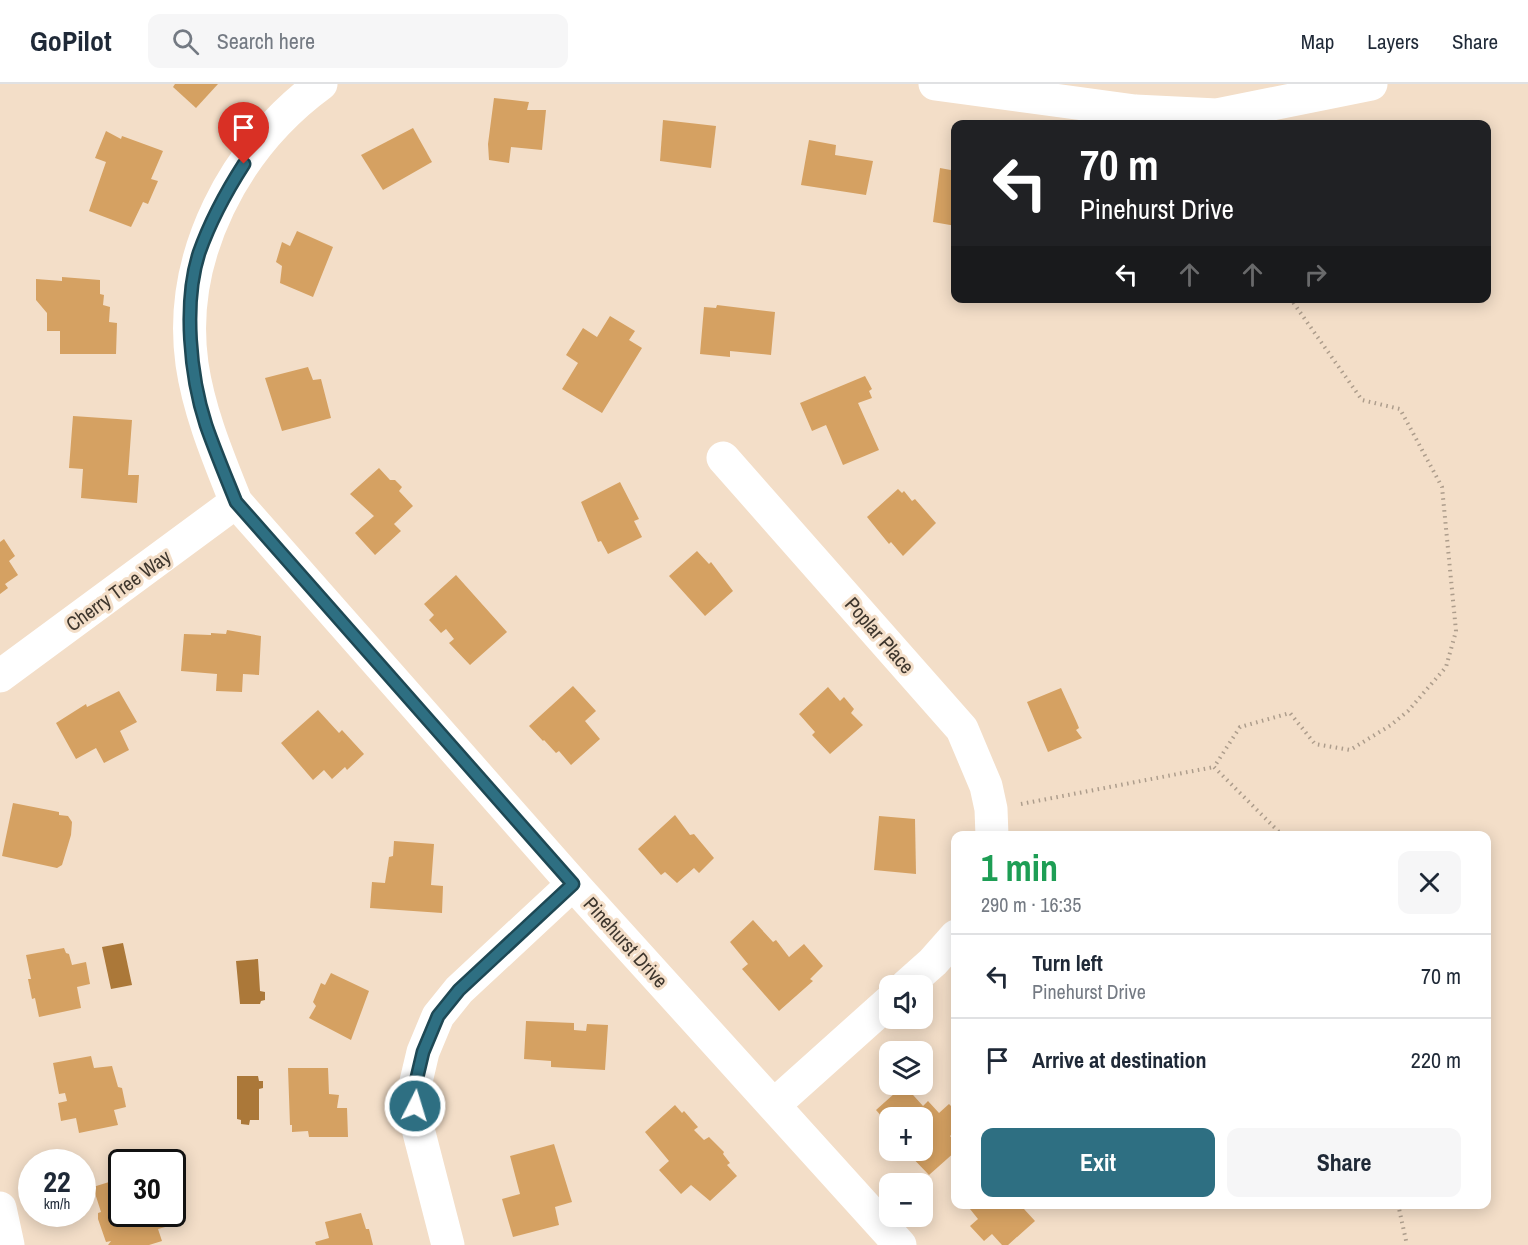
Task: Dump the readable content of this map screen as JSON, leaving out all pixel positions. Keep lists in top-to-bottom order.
{
  "streets": {
    "street": ["Cherry Tree Way", "Poplar Place", "Pinehurst Drive"]
  },
  "crossings": [
    ["Cherry Tree Way", "Pinehurst Drive"]
  ],
  "page": {
    "header": "GoPilot",
    "search": "Search here",
    "nav": ["Map", "Layers", "Share"],
    "turn": ["70 m", "Pinehurst Drive"],
    "heading": ["1 min", "290 m · 16:35"],
    "list": [
      {
        "name": "Turn left",
        "note": "Pinehurst Drive",
        "value": "70 m"
      },
      {
        "name": "Arrive at destination",
        "value": "220 m"
      }
    ],
    "map_buttons": ["+", "−"],
    "buttons": ["Exit", "Share"],
    "speed": "22 km/h",
    "limit": "30"
  }
}
